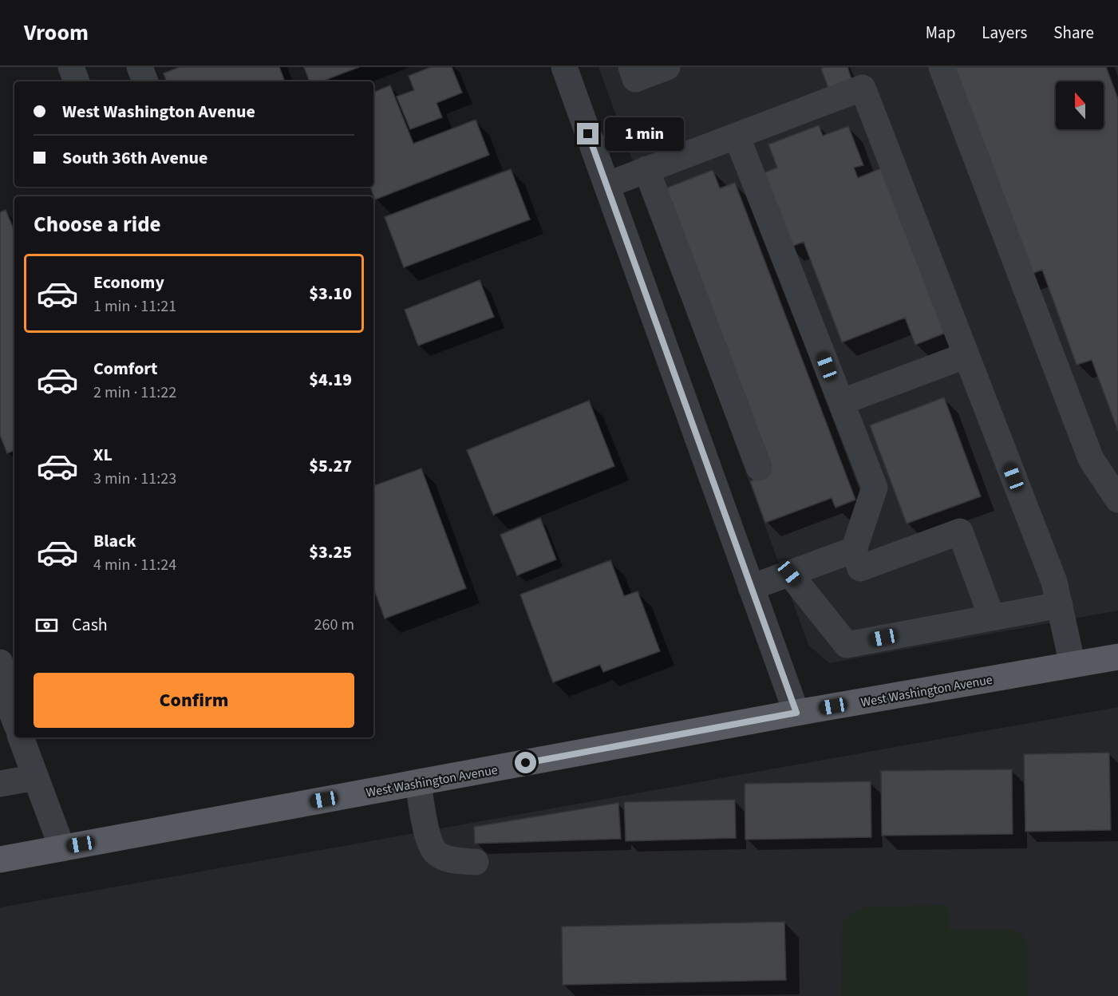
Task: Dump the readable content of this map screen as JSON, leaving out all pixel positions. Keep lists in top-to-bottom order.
{
  "streets": {
    "main road": ["West Washington Avenue"]
  },
  "north": "top",
  "page": {
    "header": "Vroom",
    "nav": ["Map", "Layers", "Share"],
    "banner": ["West Washington Avenue", "South 36th Avenue"],
    "bubble": "1 min",
    "heading": "Choose a ride",
    "list": [
      {
        "name": "Economy",
        "note": "1 min · 11:21",
        "value": "$3.10"
      },
      {
        "name": "Comfort",
        "note": "2 min · 11:22",
        "value": "$4.19"
      },
      {
        "name": "XL",
        "note": "3 min · 11:23",
        "value": "$5.27"
      },
      {
        "name": "Black",
        "note": "4 min · 11:24",
        "value": "$3.25"
      }
    ],
    "pay": ["Cash", "260 m"],
    "buttons": "Confirm"
  }
}
